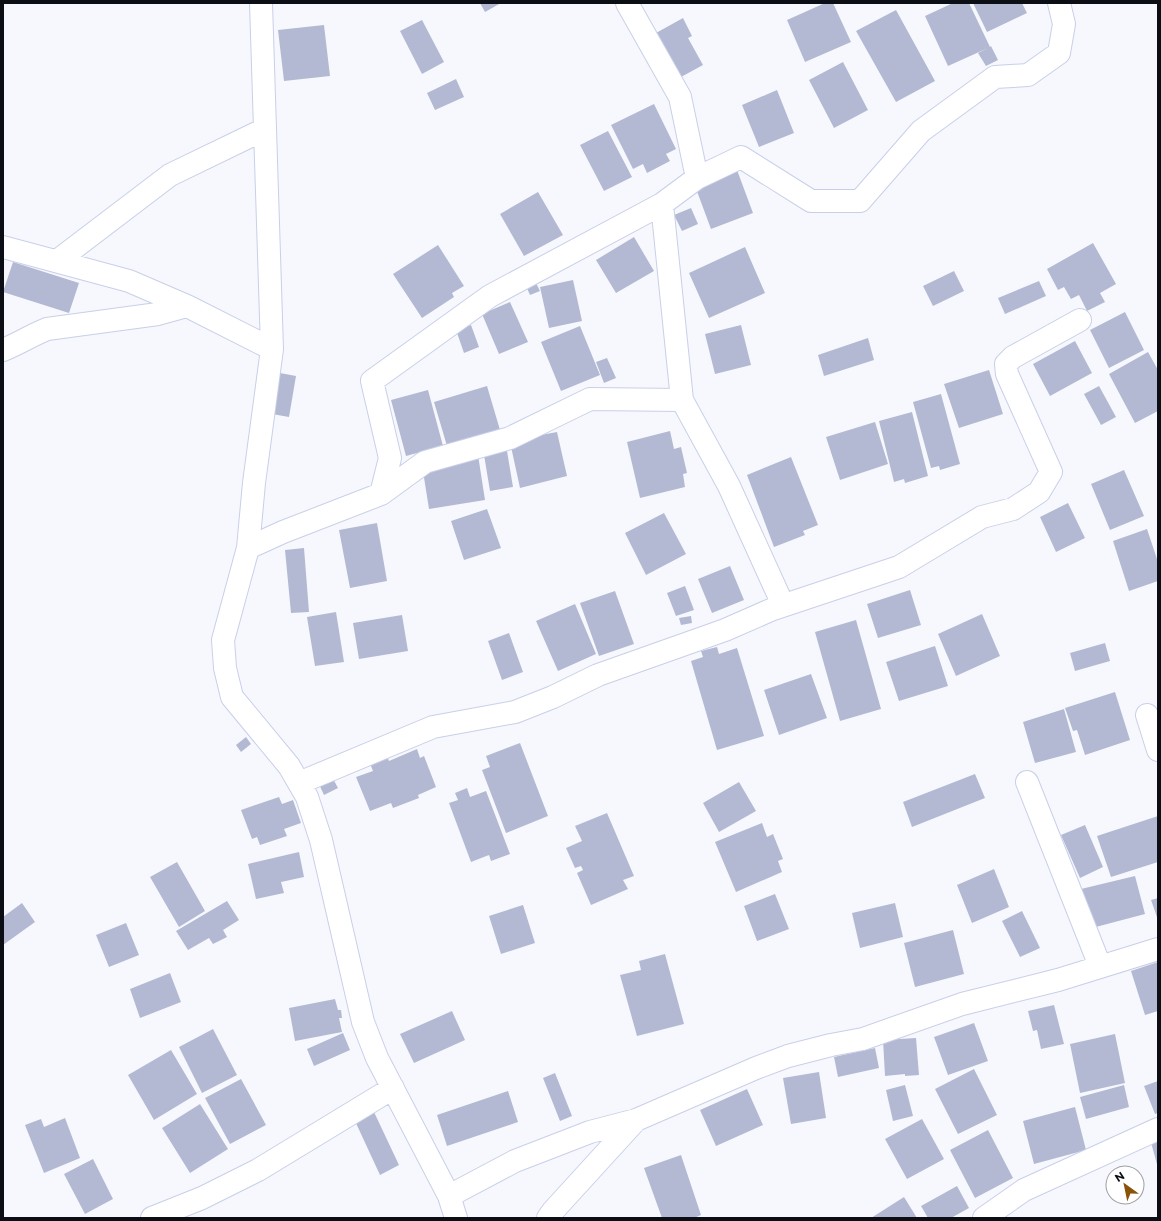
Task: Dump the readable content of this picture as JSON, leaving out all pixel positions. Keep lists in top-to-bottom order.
{
  "north": "top left"
}
